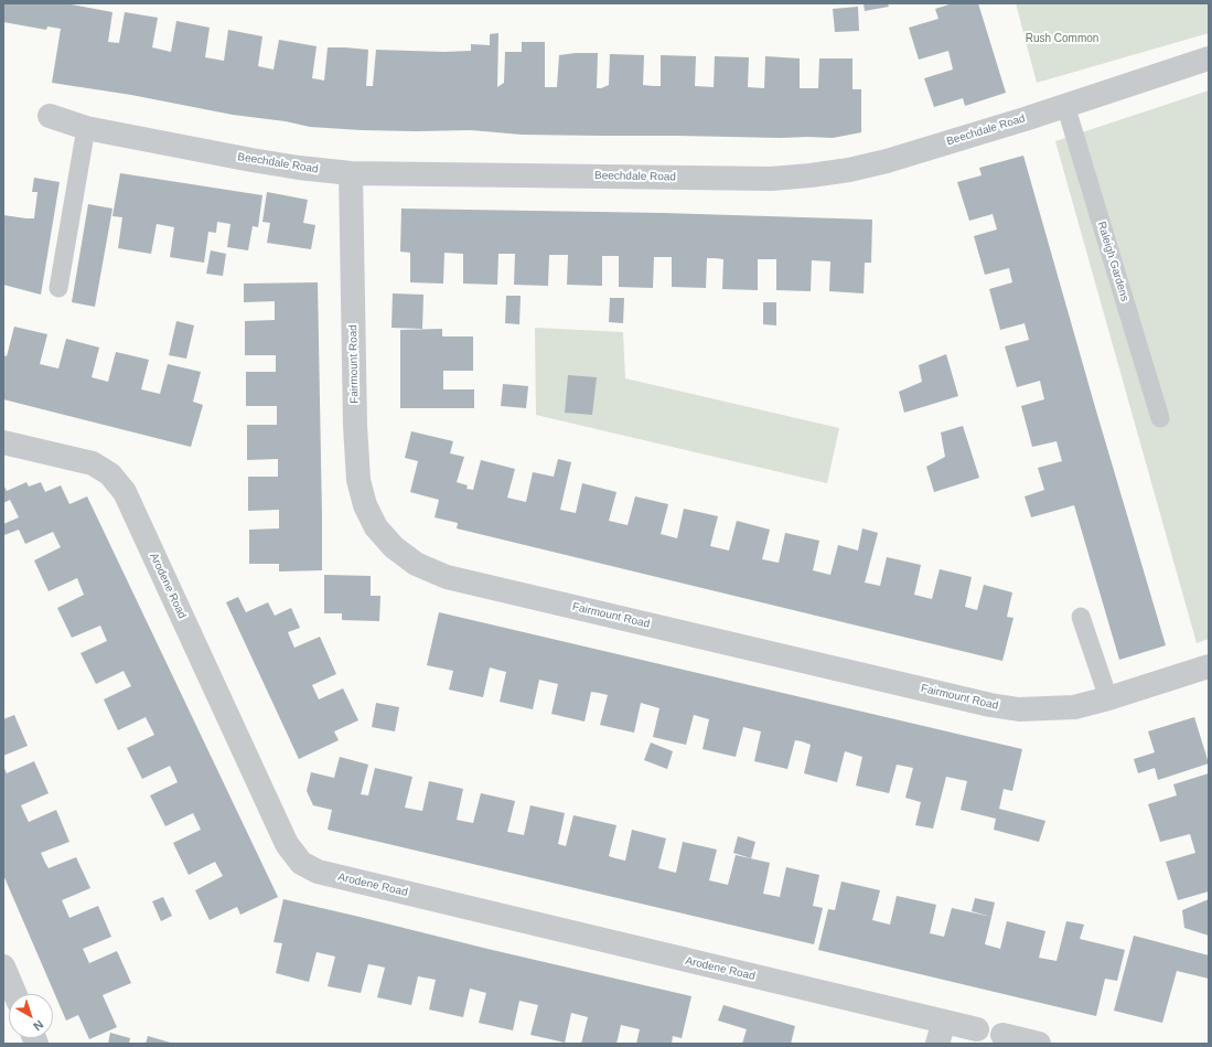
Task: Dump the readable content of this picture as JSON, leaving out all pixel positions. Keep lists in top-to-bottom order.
{
  "streets": {
    "street": ["Beechdale Road", "Fairmount Road", "Arodene Road"],
    "lane": ["Raleigh Gardens"]
  },
  "crossings": [
    ["Beechdale Road", "Raleigh Gardens"],
    ["Beechdale Road", "Fairmount Road"]
  ],
  "parks": ["Rush Common"],
  "north": "bottom right"
}
